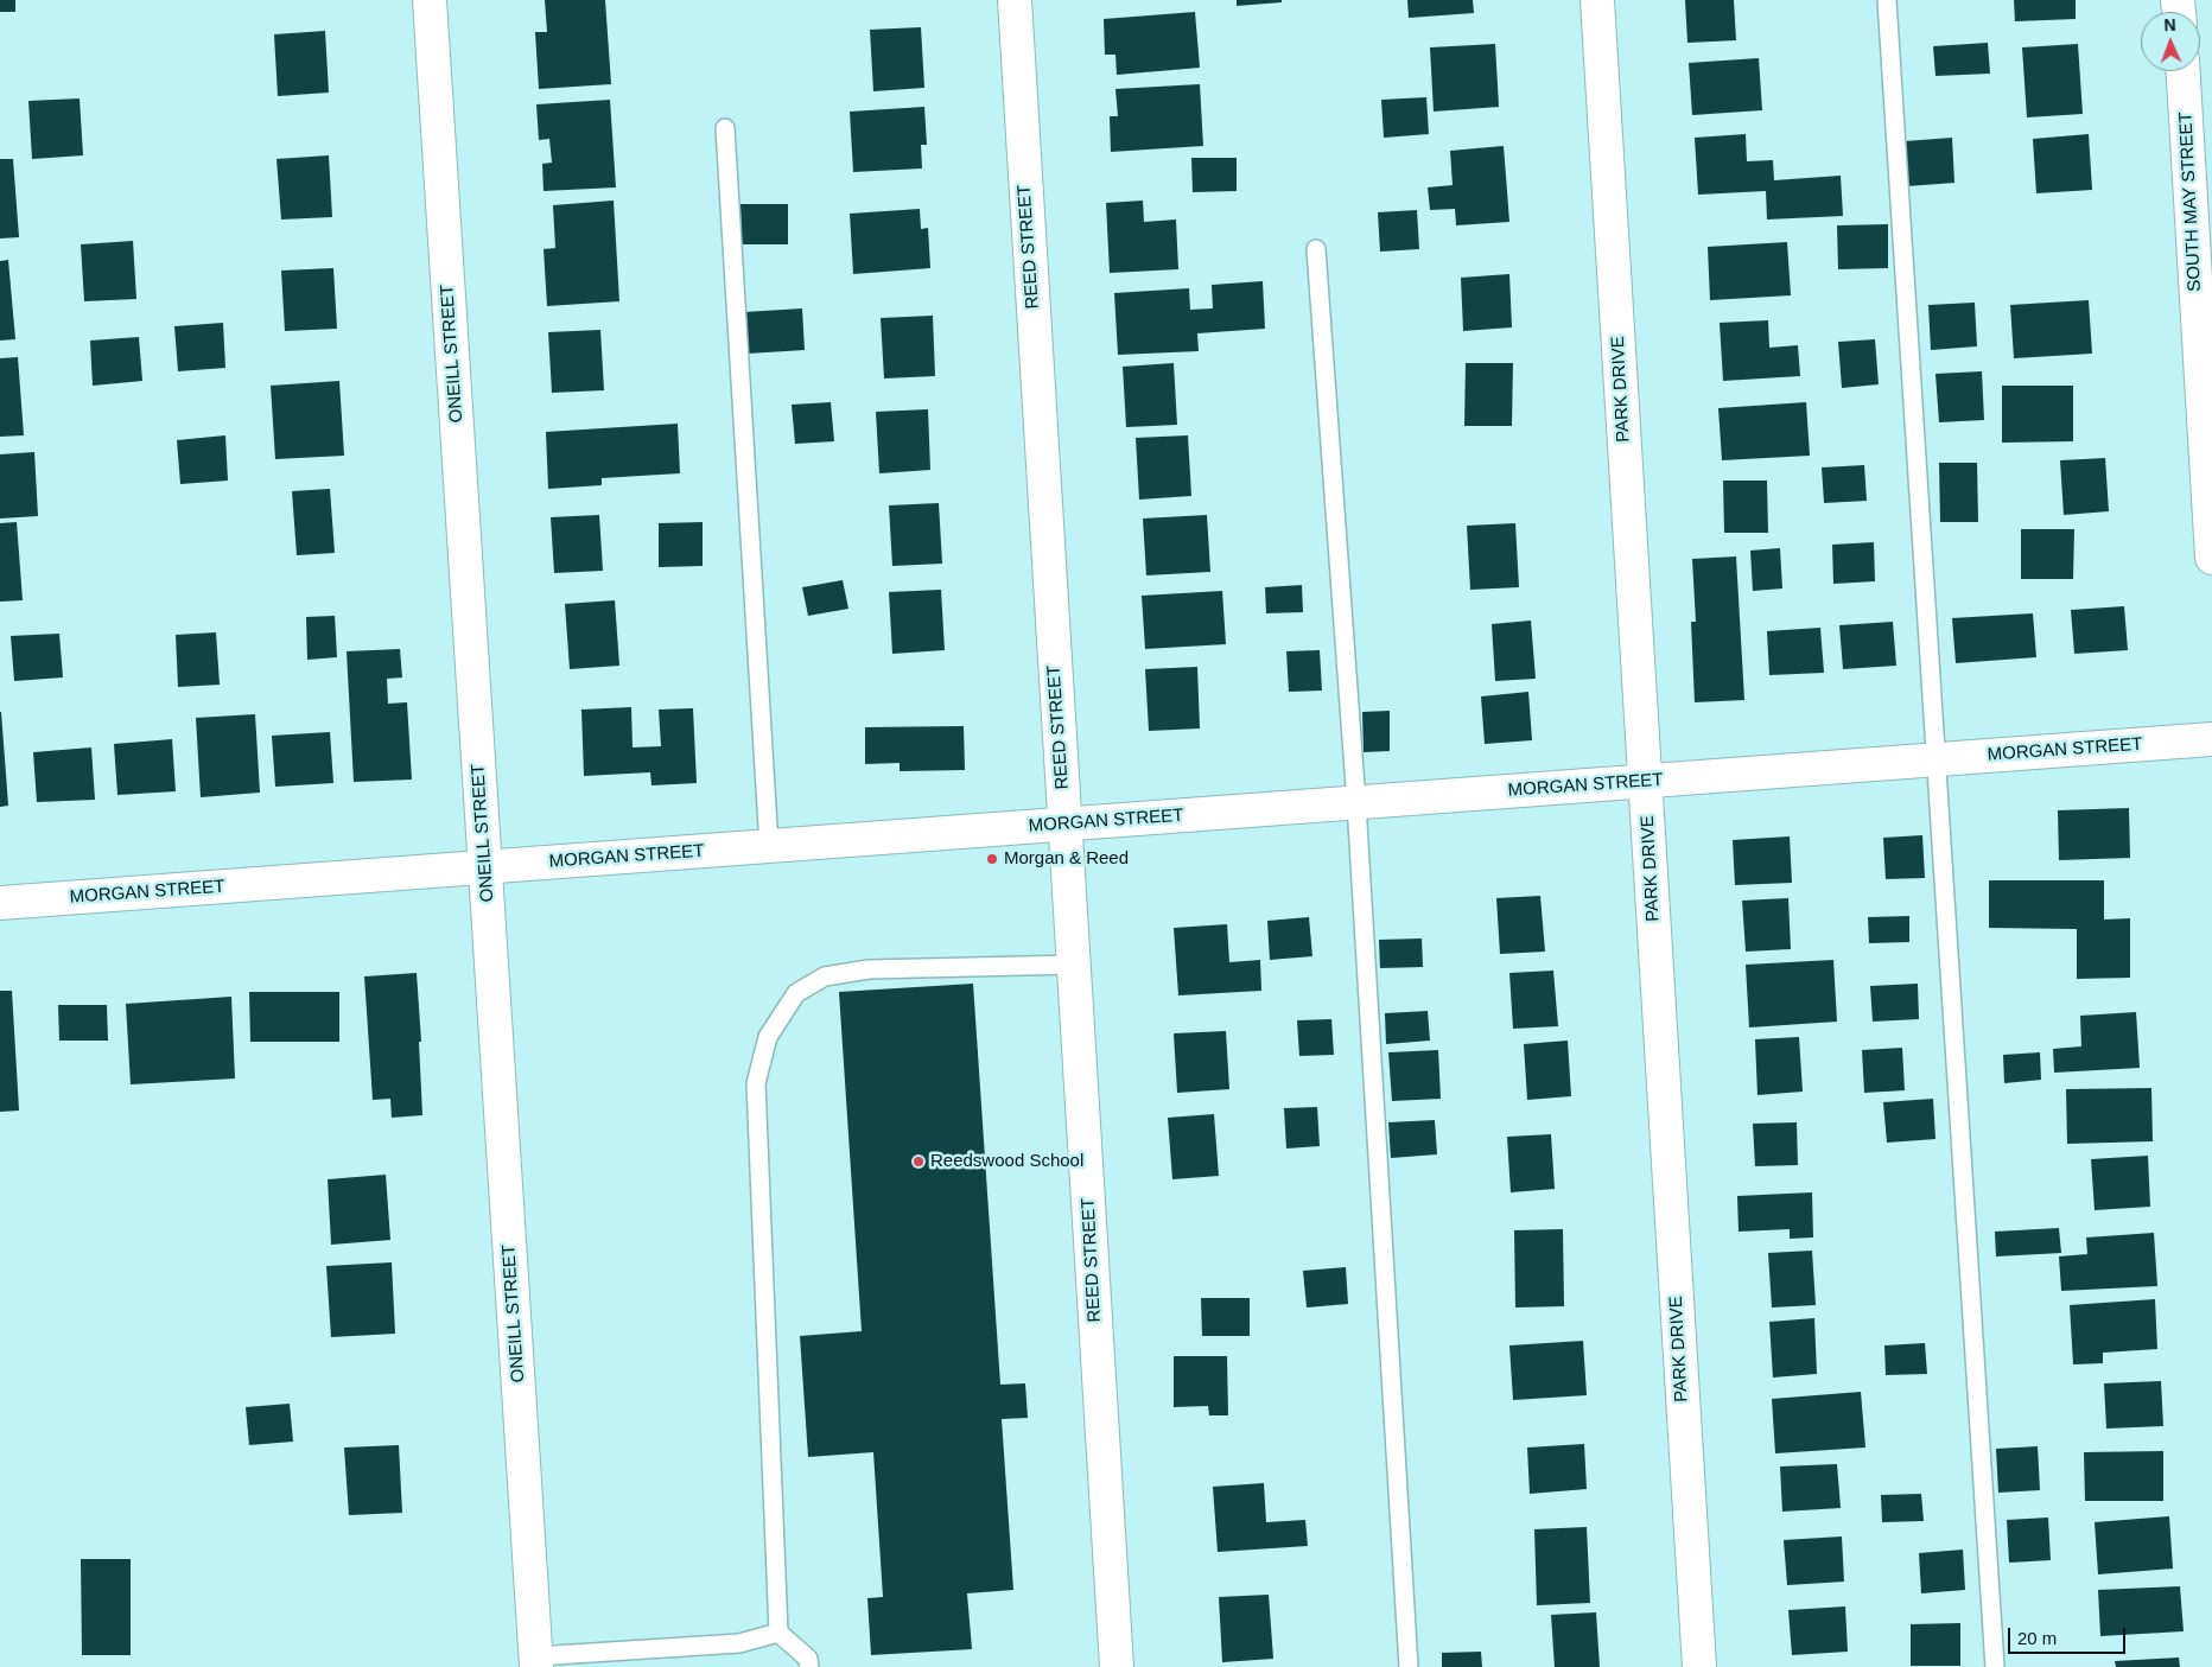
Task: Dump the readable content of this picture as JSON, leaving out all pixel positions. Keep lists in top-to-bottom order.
{
  "streets": {
    "street": [
      "SOUTH MAY STREET",
      "REED STREET",
      "ONEILL STREET",
      "PARK DRIVE",
      "MORGAN STREET"
    ]
  },
  "crossings": [
    ["REED STREET", "MORGAN STREET"],
    ["ONEILL STREET", "MORGAN STREET"],
    ["PARK DRIVE", "MORGAN STREET"]
  ],
  "places": ["Morgan & Reed", "Reedswood School"],
  "scale_bar": "20 m",
  "north": "top"
}
